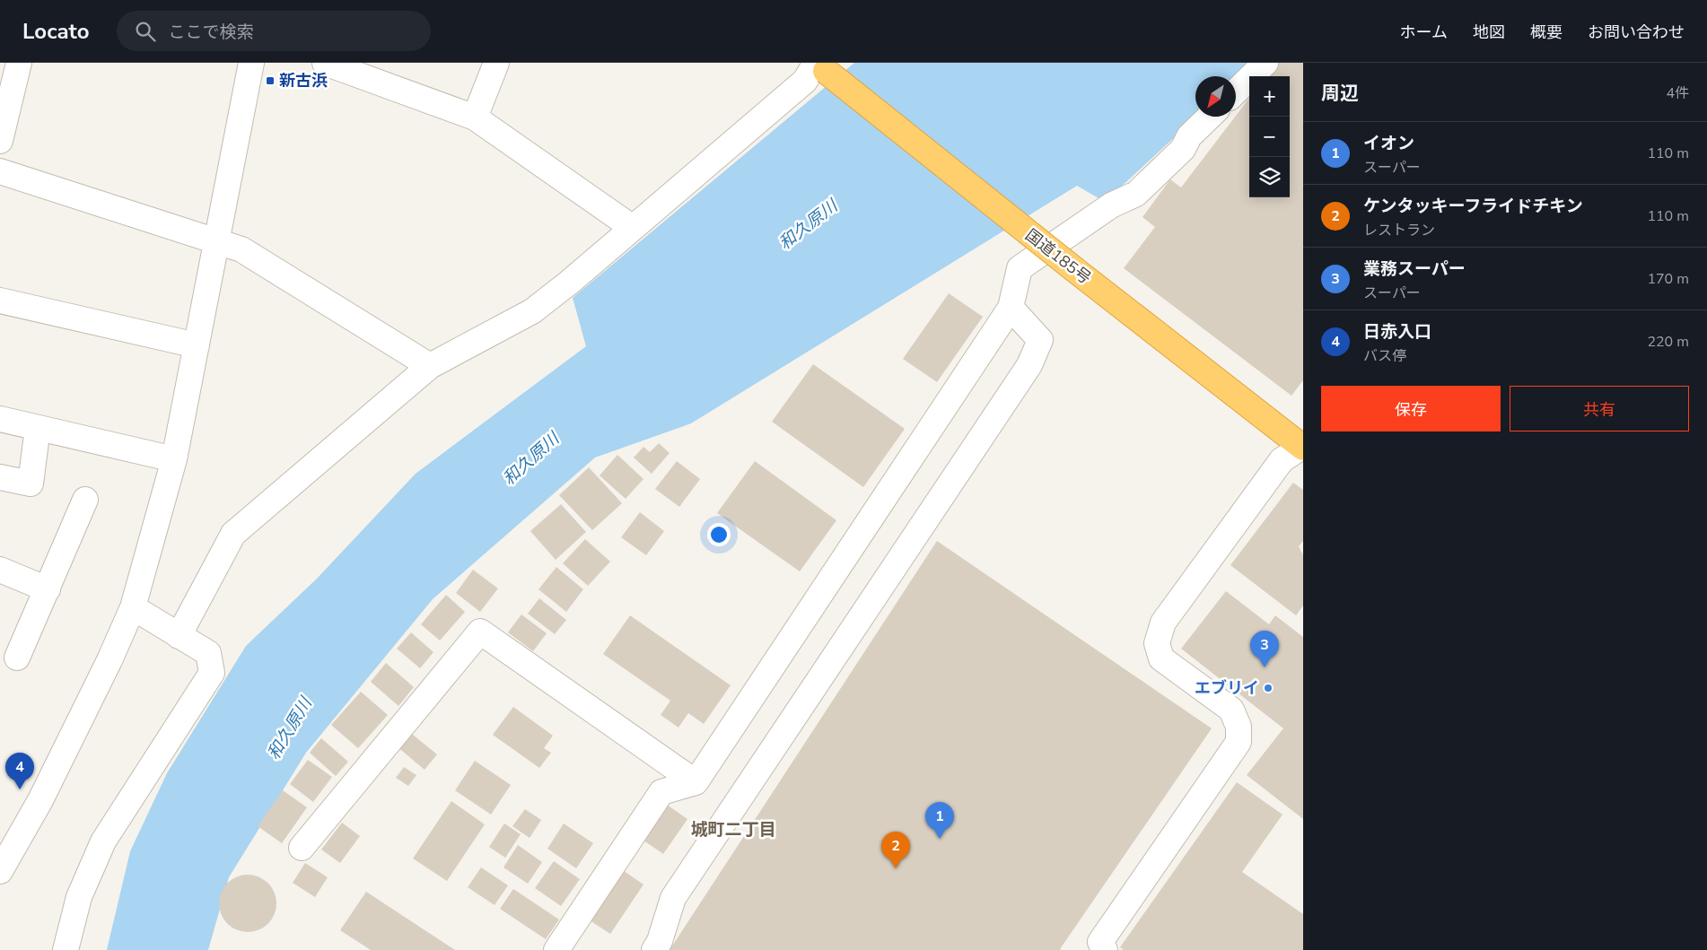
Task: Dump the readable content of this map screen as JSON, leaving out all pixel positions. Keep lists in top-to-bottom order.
{
  "streets": {
    "highway": ["国道185号"]
  },
  "districts": ["城町二丁目"],
  "water": ["和久原川"],
  "places": {
    "transit": ["新古浜"],
    "other": ["エブリイ"]
  },
  "north": "bottom left",
  "page": {
    "header": "Locato",
    "search": "ここで検索",
    "nav": [
      "ホーム",
      "地図",
      "概要",
      "お問い合わせ"
    ],
    "heading": ["周辺", "4件"],
    "map_buttons": ["+", "−"],
    "list": [
      {
        "mark": "1",
        "name": "イオン",
        "note": "スーパー",
        "value": "110 m"
      },
      {
        "mark": "2",
        "name": "ケンタッキーフライドチキン",
        "note": "レストラン",
        "value": "110 m"
      },
      {
        "mark": "3",
        "name": "業務スーパー",
        "note": "スーパー",
        "value": "170 m"
      },
      {
        "mark": "4",
        "name": "日赤入口",
        "note": "バス停",
        "value": "220 m"
      }
    ],
    "buttons": ["保存", "共有"],
    "pins": [
      "3",
      "4",
      "1",
      "2"
    ]
  }
}
